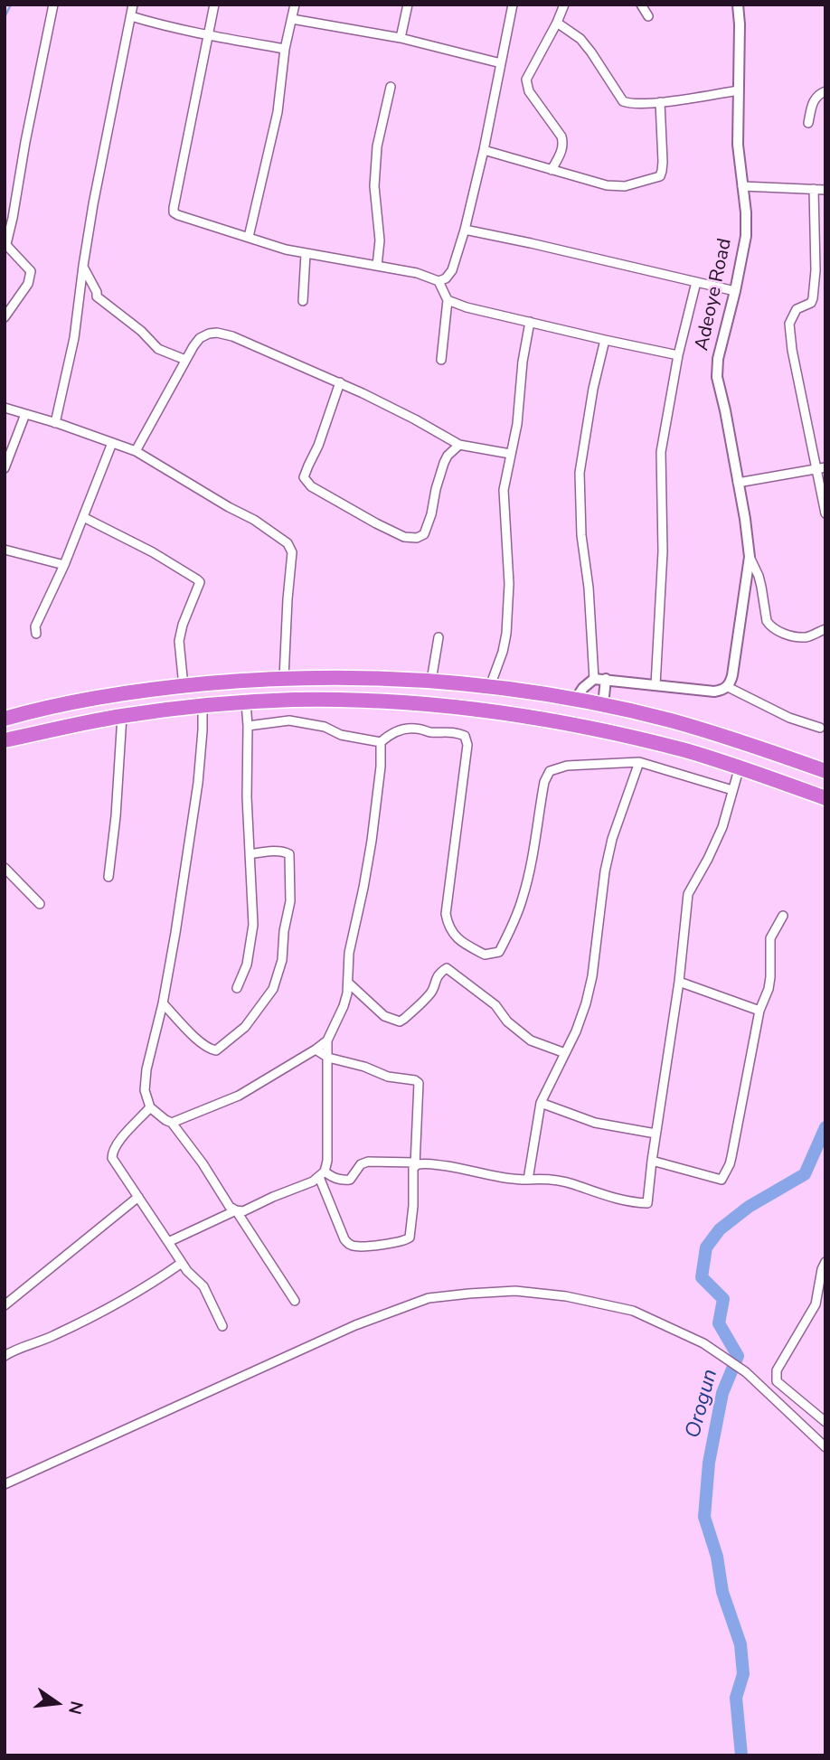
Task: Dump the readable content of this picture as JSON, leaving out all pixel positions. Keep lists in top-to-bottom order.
{
  "streets": {
    "street": ["Adeoye Road"]
  },
  "water": ["Orogun"],
  "north": "right"
}
